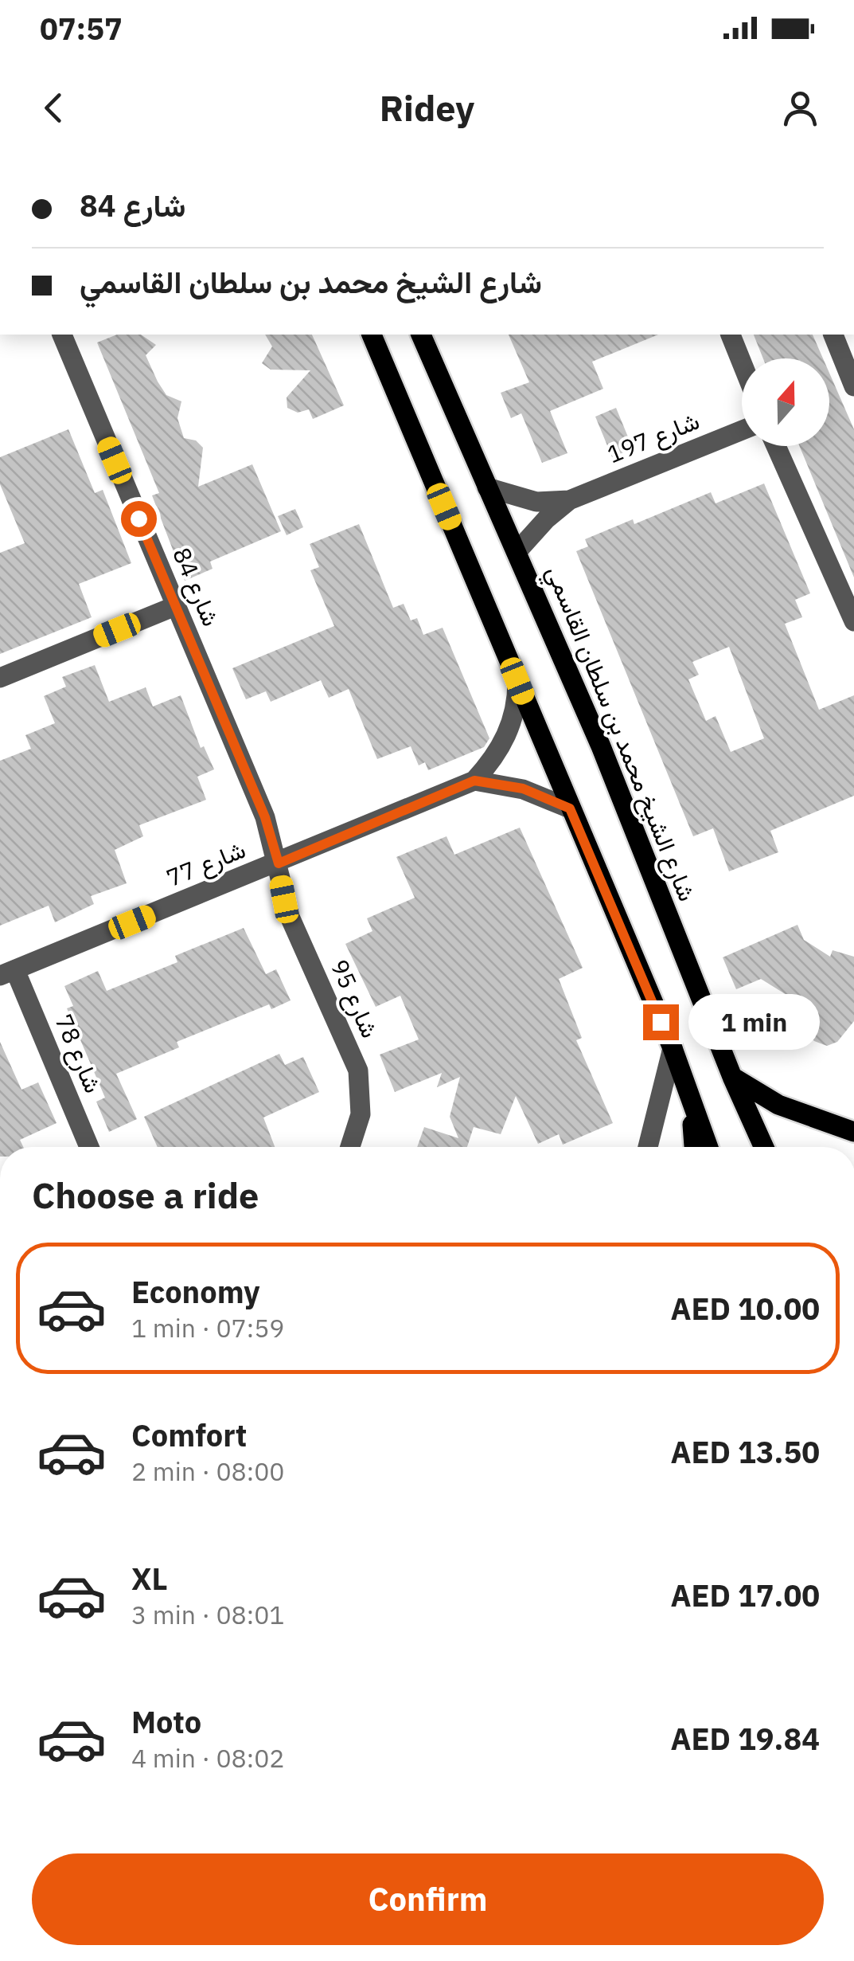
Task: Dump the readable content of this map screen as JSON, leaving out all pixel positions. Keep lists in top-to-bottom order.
{
  "streets": {
    "main road": ["شارع الشيخ محمد بن سلطان القاسمي"],
    "street": [
      "شارع 197",
      "شارع 84",
      "شارع 77",
      "شارع 95",
      "شارع 78"
    ]
  },
  "crossings": [
    ["شارع 84", "شارع 77"],
    ["شارع 84", "شارع 95"],
    ["شارع 77", "شارع 95"],
    ["شارع 77", "شارع 78"]
  ],
  "north": "top",
  "page": {
    "status": "07:57",
    "header": "Ridey",
    "banner": ["شارع 84", "شارع الشيخ محمد بن سلطان القاسمي"],
    "bubble": "1 min",
    "heading": "Choose a ride",
    "list": [
      {
        "name": "Economy",
        "note": "1 min · 07:59",
        "value": "AED 10.00"
      },
      {
        "name": "Comfort",
        "note": "2 min · 08:00",
        "value": "AED 13.50"
      },
      {
        "name": "XL",
        "note": "3 min · 08:01",
        "value": "AED 17.00"
      },
      {
        "name": "Moto",
        "note": "4 min · 08:02",
        "value": "AED 19.84"
      }
    ],
    "buttons": "Confirm"
  }
}
